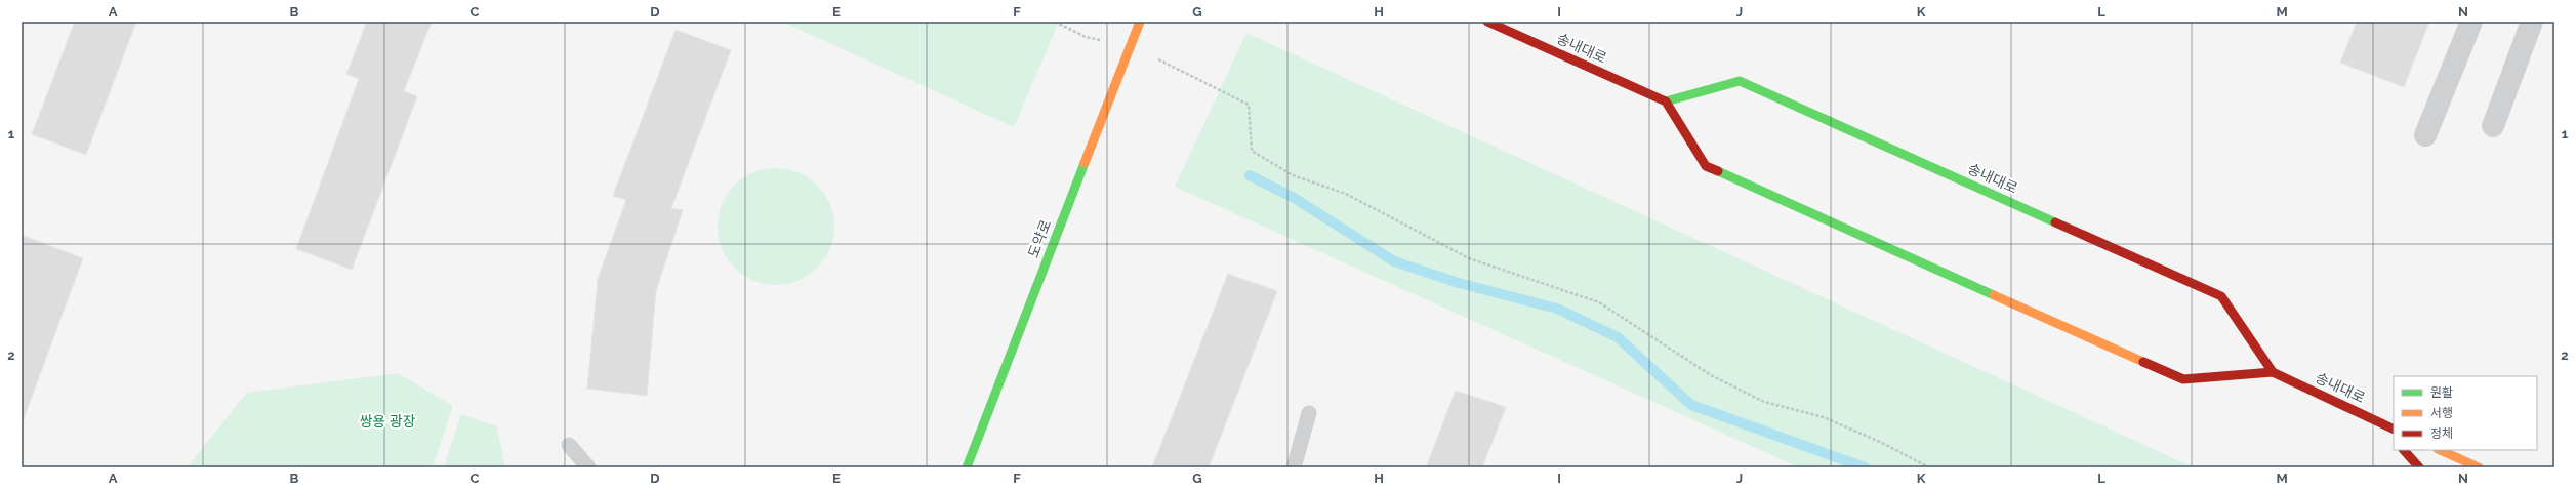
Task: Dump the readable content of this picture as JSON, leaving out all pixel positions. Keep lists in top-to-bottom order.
{
  "streets": {
    "street": ["송내대로", "도약로"]
  },
  "parks": ["쌍용 광장"],
  "legend": ["원활", "서행", "정체"],
  "grid": {
    "columns": [
      "A",
      "B",
      "C",
      "D",
      "E",
      "F",
      "G",
      "H",
      "I",
      "J",
      "K",
      "L",
      "M",
      "N"
    ],
    "rows": ["1", "2"]
  }
}
